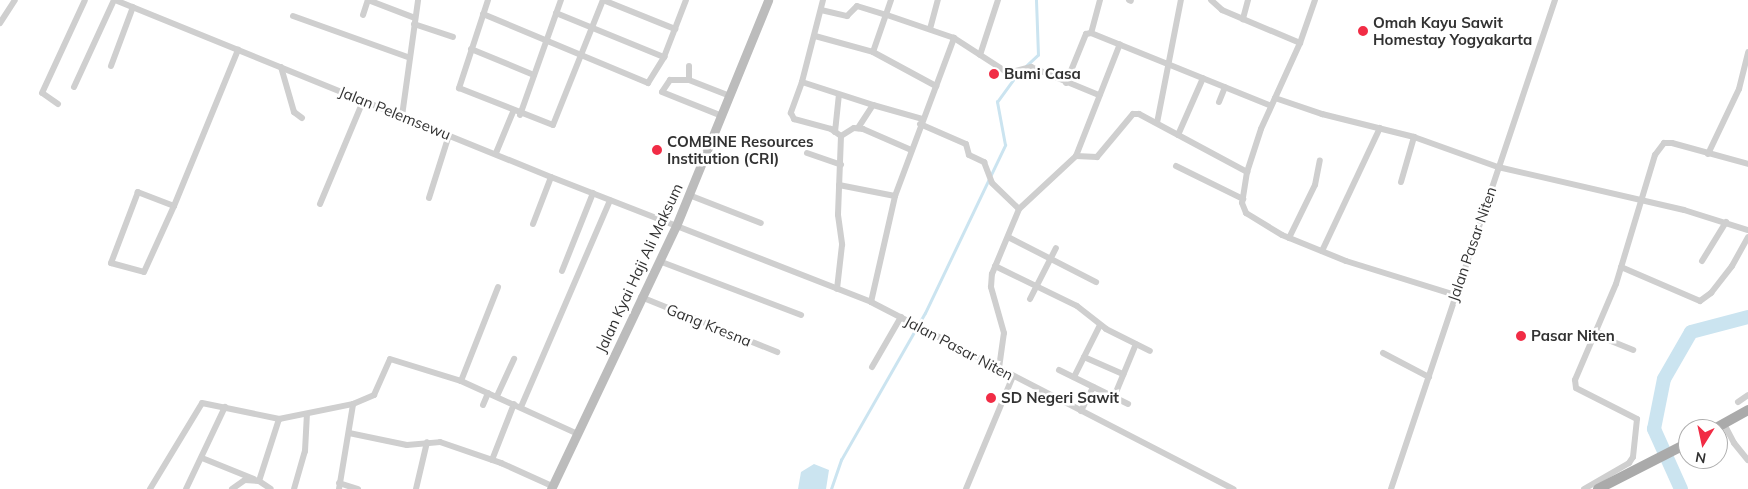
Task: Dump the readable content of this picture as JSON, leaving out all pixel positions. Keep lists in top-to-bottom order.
{
  "streets": {
    "street": [
      "Jalan Pelemsewu",
      "Jalan Pasar Niten",
      "Jalan Kyai Haji Ali Maksum",
      "Gang Kresna"
    ]
  },
  "crossings": [
    ["Jalan Pelemsewu", "Jalan Pasar Niten"],
    ["Jalan Pelemsewu", "Jalan Kyai Haji Ali Maksum"],
    ["Jalan Pasar Niten", "Jalan Kyai Haji Ali Maksum"],
    ["Jalan Kyai Haji Ali Maksum", "Gang Kresna"]
  ],
  "places": [
    "Omah Kayu Sawit Homestay Yogyakarta",
    "Bumi Casa",
    "COMBINE Resources Institution (CRI)",
    "Pasar Niten",
    "SD Negeri Sawit"
  ],
  "north": "bottom"
}
